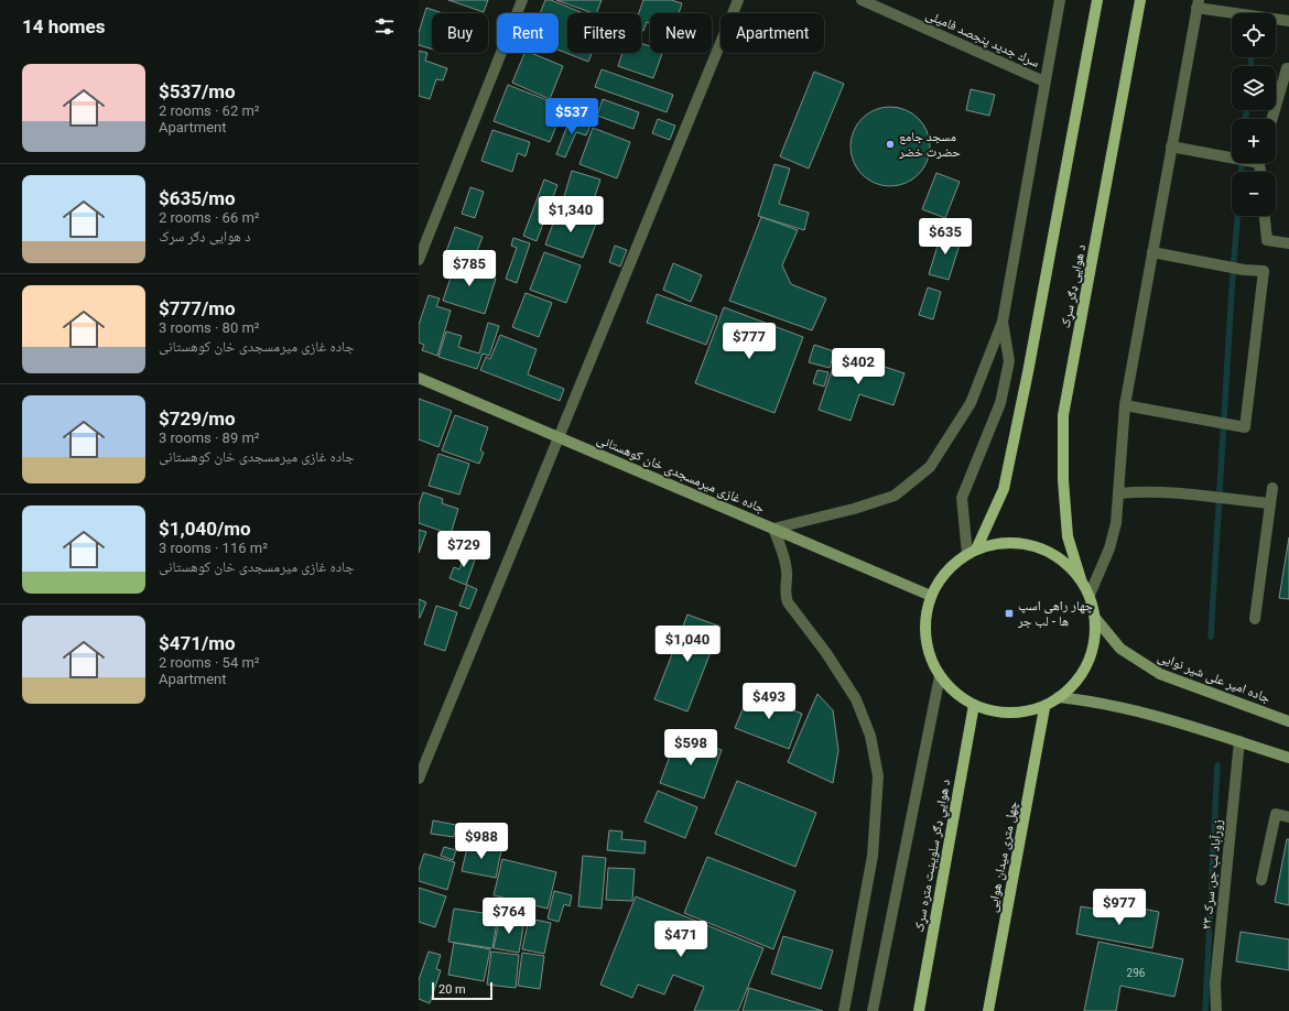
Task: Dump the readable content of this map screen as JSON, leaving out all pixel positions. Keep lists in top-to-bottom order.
{
  "streets": {
    "main road": [
      "د هوایی ډګر سړک",
      "جاده غازی میرمسجدی خان کوهستانی",
      "جاده امیر علی شیر نوایی",
      "د هوايي ډګر سلویښت متره سړک",
      "چهل متری میدان هوایی"
    ],
    "street": ["سرك جدید پنجصد فامیلی", "زورآباد لب جر، سرک ۲۳"]
  },
  "places": {
    "other": ["مسجد جامع حضرت خضر"],
    "transit": ["چهار راهی اسپ ها - لب جر"]
  },
  "house_numbers": ["296"],
  "scale_bar": "20 m",
  "page": {
    "heading": "14 homes",
    "map_buttons": ["+", "−"],
    "chip": [
      "Buy",
      "Rent",
      "Filters",
      "New",
      "Apartment"
    ],
    "list": [
      {
        "name": "$537/mo",
        "note": "2 rooms · 62 m² · Apartment"
      },
      {
        "name": "$635/mo",
        "note": "2 rooms · 66 m² · د هوایی ډګر سړک"
      },
      {
        "name": "$777/mo",
        "note": "3 rooms · 80 m² · جاده غازی میرمسجدی خان کوهستانی"
      },
      {
        "name": "$729/mo",
        "note": "3 rooms · 89 m² · جاده غازی میرمسجدی خان کوهستانی"
      },
      {
        "name": "$1,040/mo",
        "note": "3 rooms · 116 m² · جاده غازی میرمسجدی خان کوهستانی"
      },
      {
        "name": "$471/mo",
        "note": "2 rooms · 54 m² · Apartment"
      }
    ],
    "price": [
      "$537",
      "$1,340",
      "$635",
      "$785",
      "$777",
      "$402",
      "$729",
      "$1,040",
      "$493",
      "$598",
      "$988",
      "$977",
      "$764",
      "$471"
    ],
    "scale": "20 m"
  }
}
